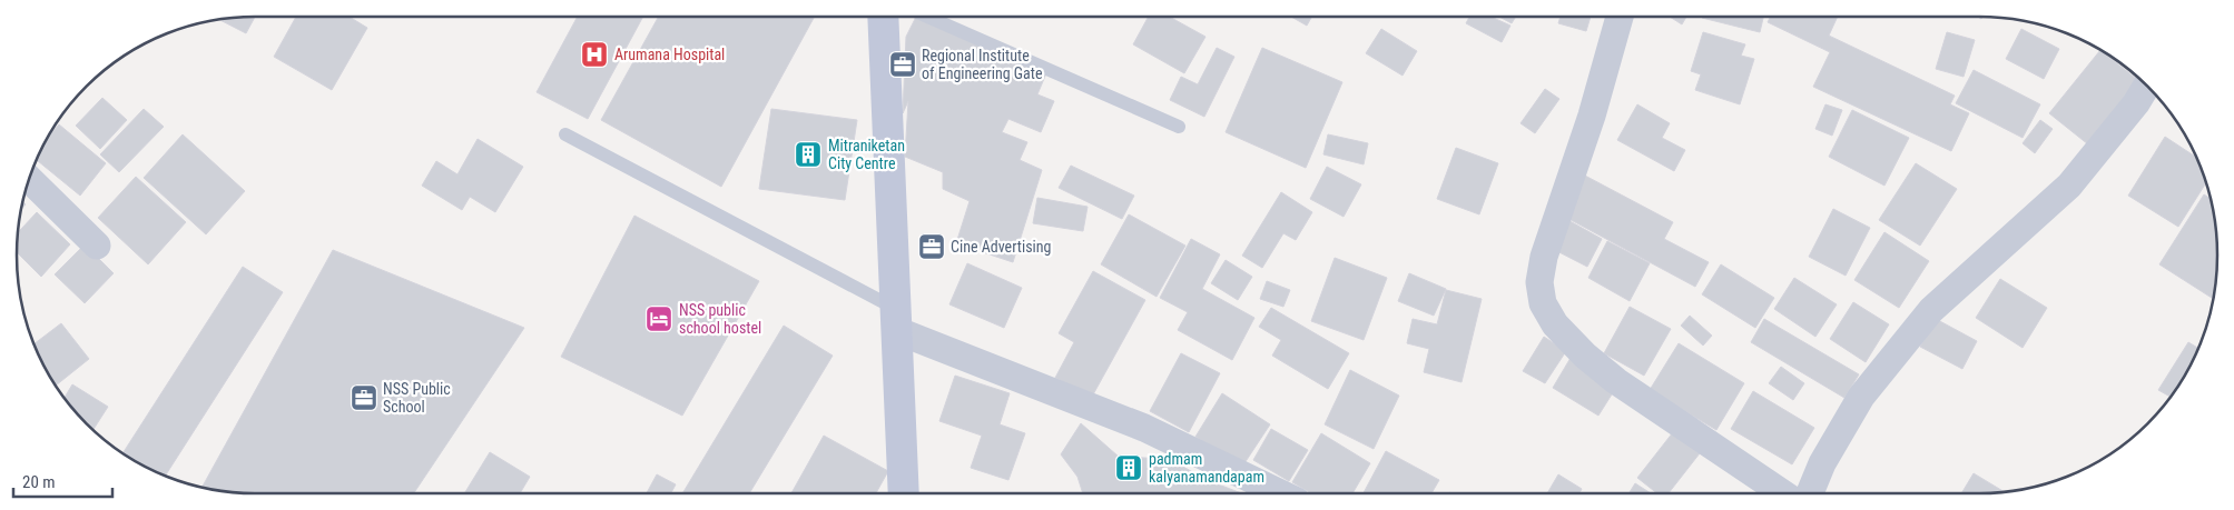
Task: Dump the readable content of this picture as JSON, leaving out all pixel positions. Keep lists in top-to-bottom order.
{
  "places": {
    "hospital": ["Arumana Hospital"],
    "office": ["Regional Institute of Engineering Gate", "Cine Advertising", "NSS Public School"],
    "building": ["Mitraniketan City Centre", "padmam kalyanamandapam"],
    "hotel": ["NSS public school hostel"]
  },
  "scale_bar": "20 m"
}
